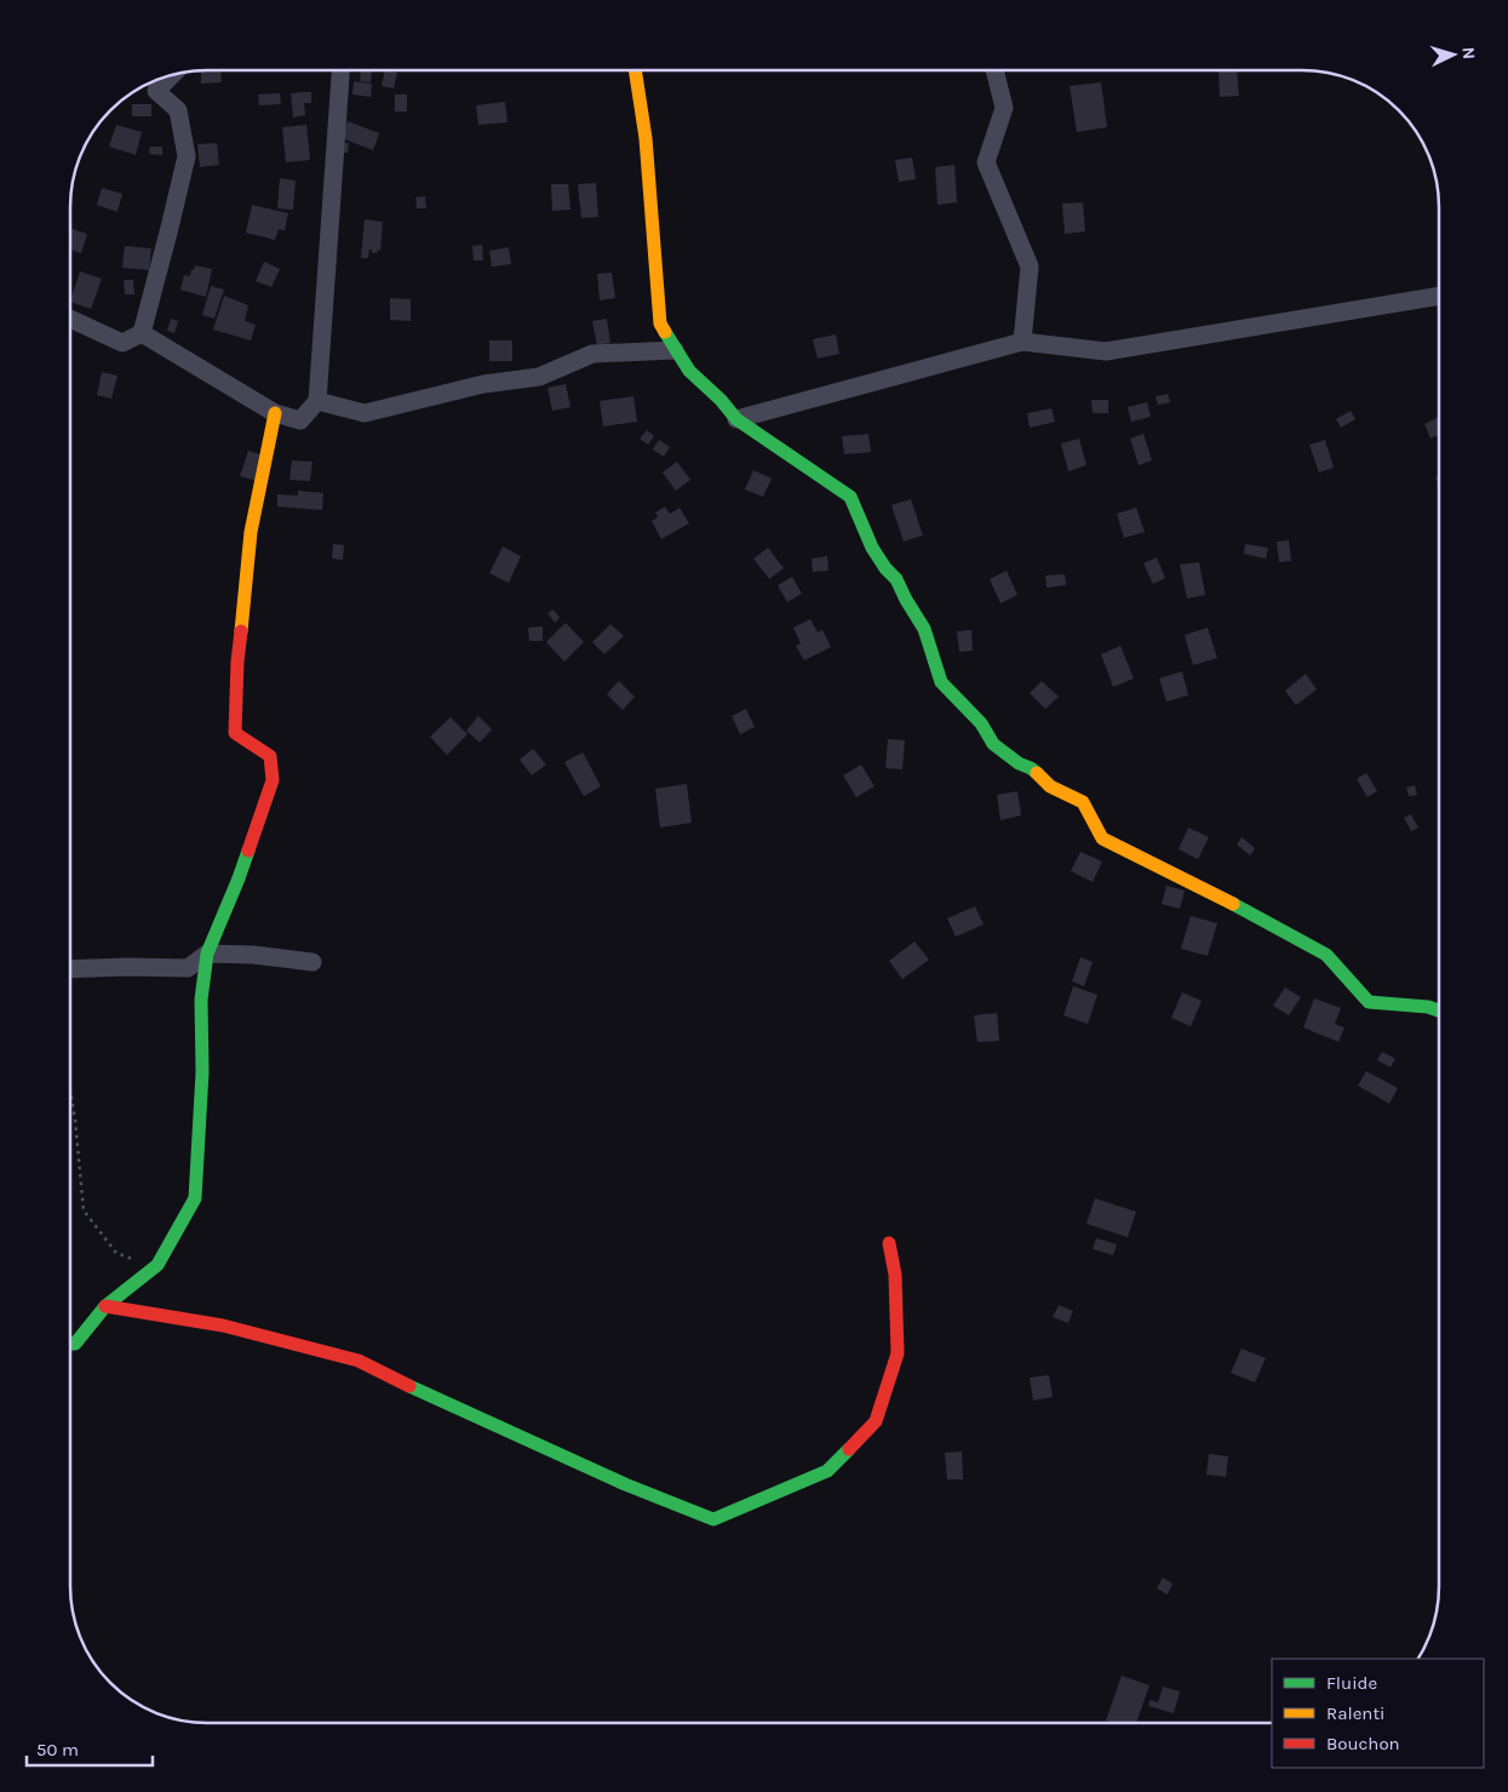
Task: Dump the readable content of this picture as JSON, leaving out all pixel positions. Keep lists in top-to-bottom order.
{
  "legend": ["Fluide", "Ralenti", "Bouchon"],
  "scale_bar": "50 m",
  "north": "right"
}
